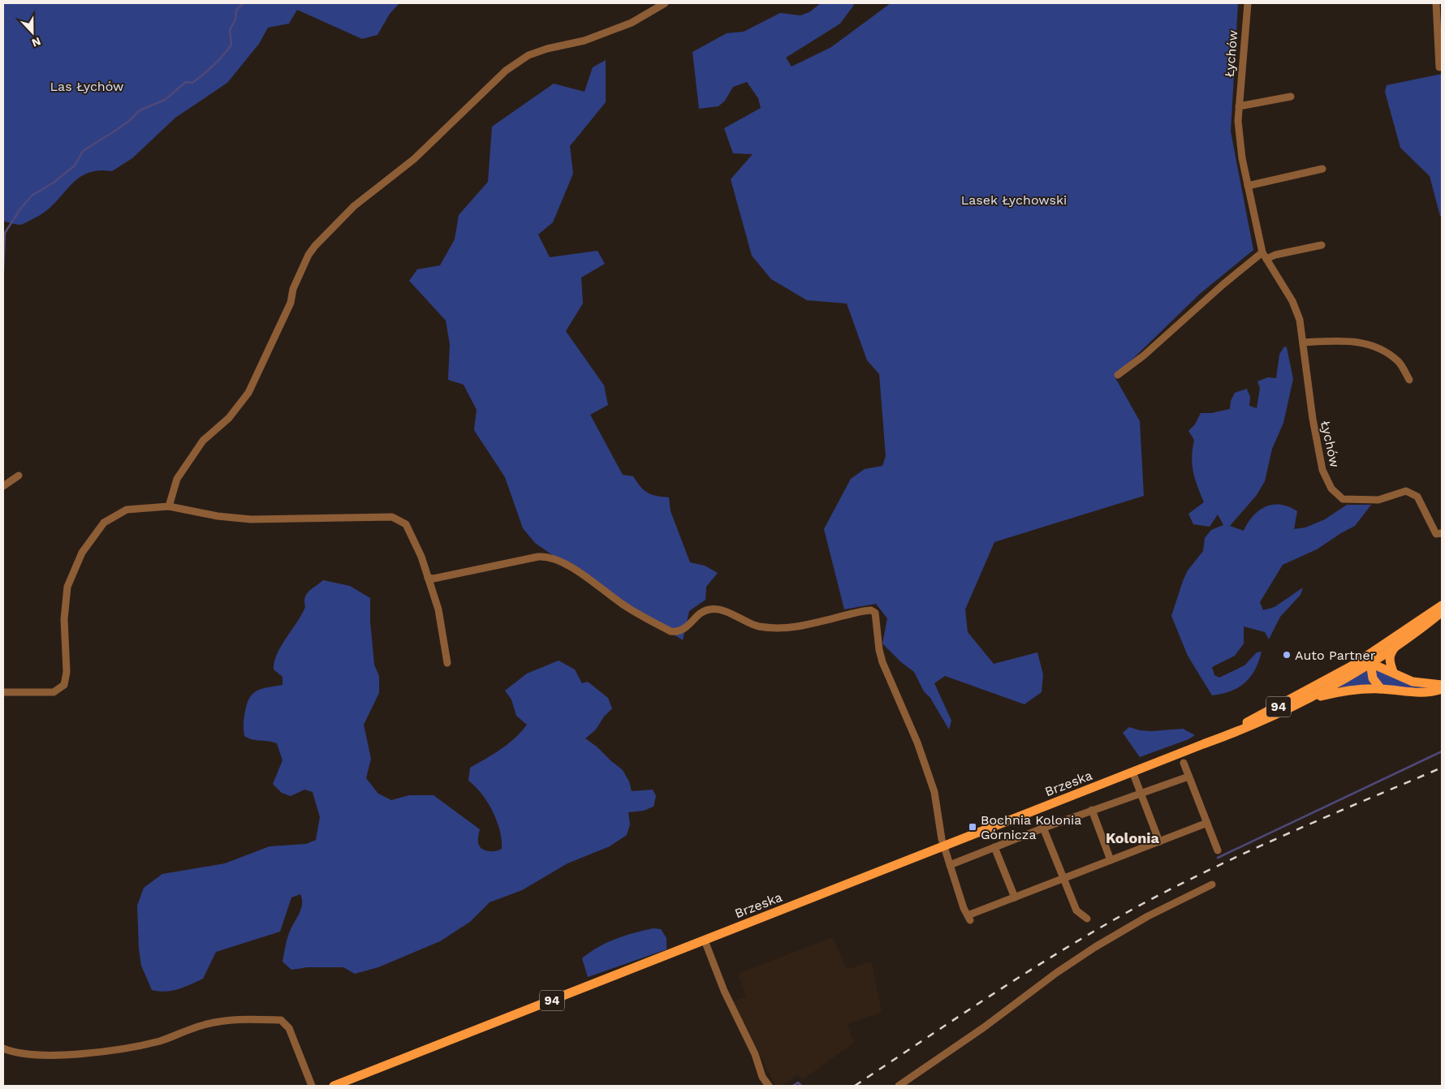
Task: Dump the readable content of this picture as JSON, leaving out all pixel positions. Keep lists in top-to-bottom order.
{
  "streets": {
    "main road": ["94", "Brzeska"],
    "street": ["Łychów"]
  },
  "crossings": [
    ["94", "Brzeska"]
  ],
  "districts": ["Kolonia"],
  "parks": ["Las Łychów", "Lasek Łychowski"],
  "places": {
    "other": ["Auto Partner"],
    "transit": ["Bochnia Kolonia Górnicza"]
  },
  "north": "bottom"
}
